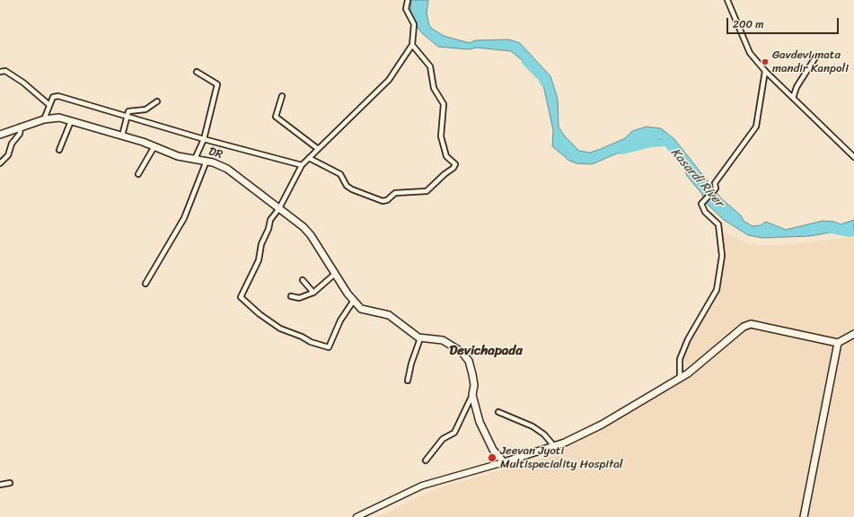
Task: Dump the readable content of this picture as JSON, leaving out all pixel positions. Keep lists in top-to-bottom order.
{
  "streets": {
    "main road": ["DR"]
  },
  "districts": ["Devichapada"],
  "water": ["Kasardi River"],
  "places": ["Gavdevi mata mandir Kanpoli", "Jeevan Jyoti Multispeciality Hospital"],
  "scale_bar": "200 m"
}
